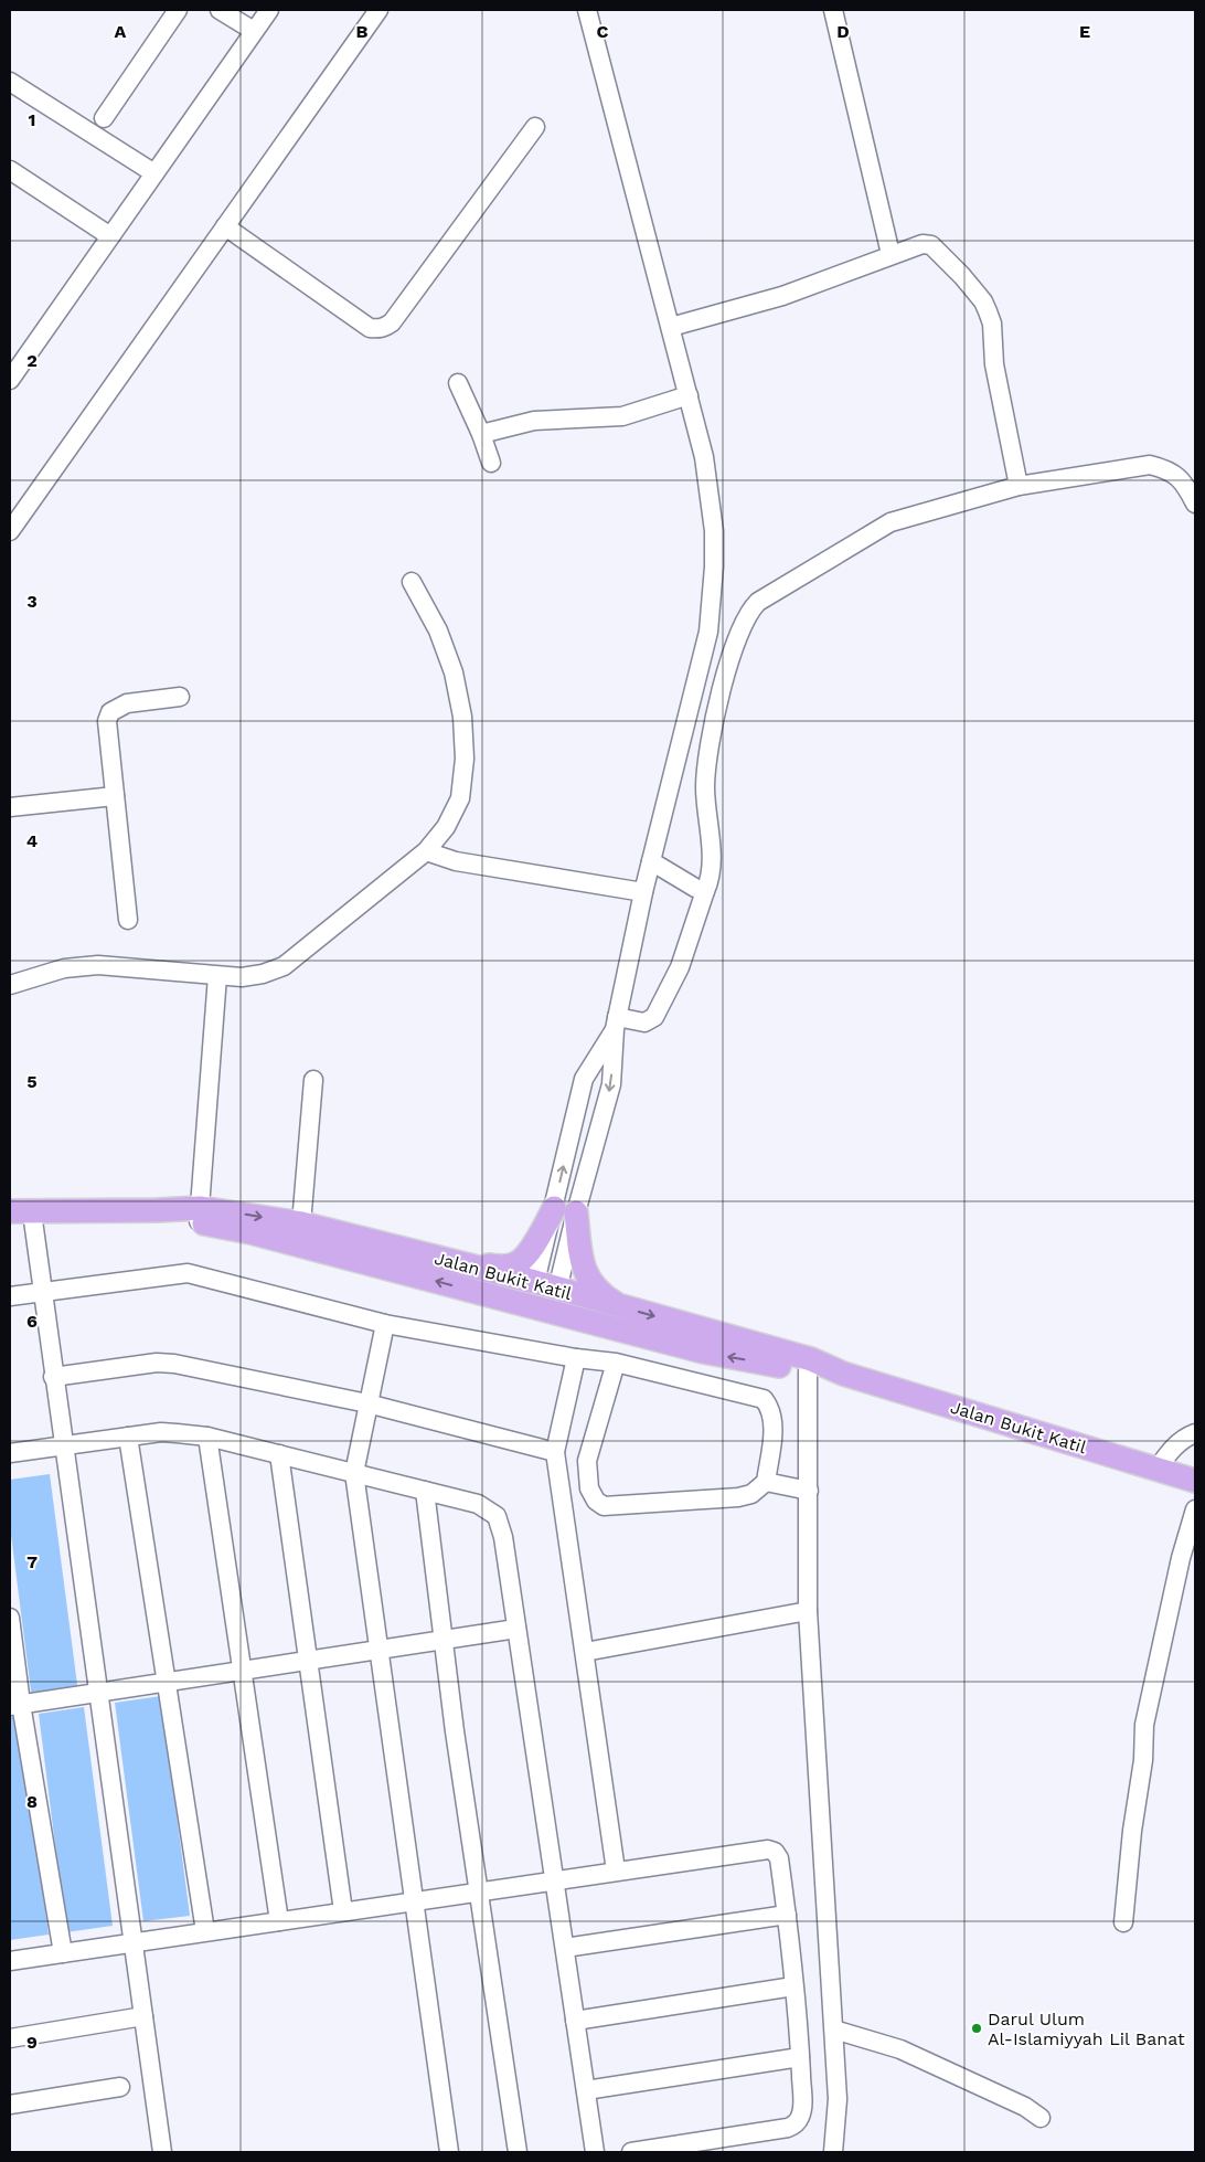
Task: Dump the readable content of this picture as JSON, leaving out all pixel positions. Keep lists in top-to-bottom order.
{
  "streets": {
    "main road": ["Jalan Bukit Katil"]
  },
  "places": ["Darul Ulum Al-Islamiyyah Lil Banat"],
  "grid": {
    "columns": [
      "A",
      "B",
      "C",
      "D",
      "E"
    ],
    "rows": [
      "1",
      "2",
      "3",
      "4",
      "5",
      "6",
      "7",
      "8",
      "9"
    ]
  }
}
